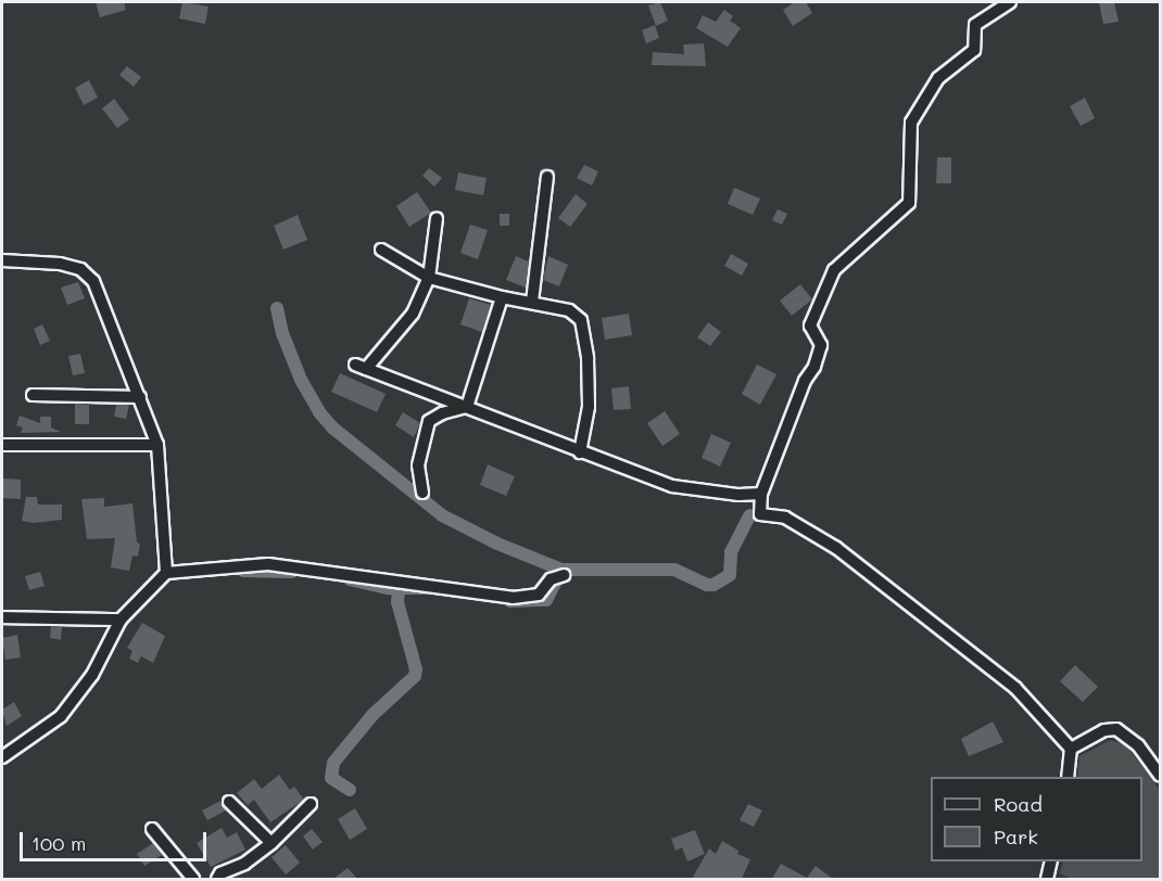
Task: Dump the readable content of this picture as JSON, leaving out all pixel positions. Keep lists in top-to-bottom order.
{
  "legend": ["Road", "Park"],
  "scale_bar": "100 m"
}
